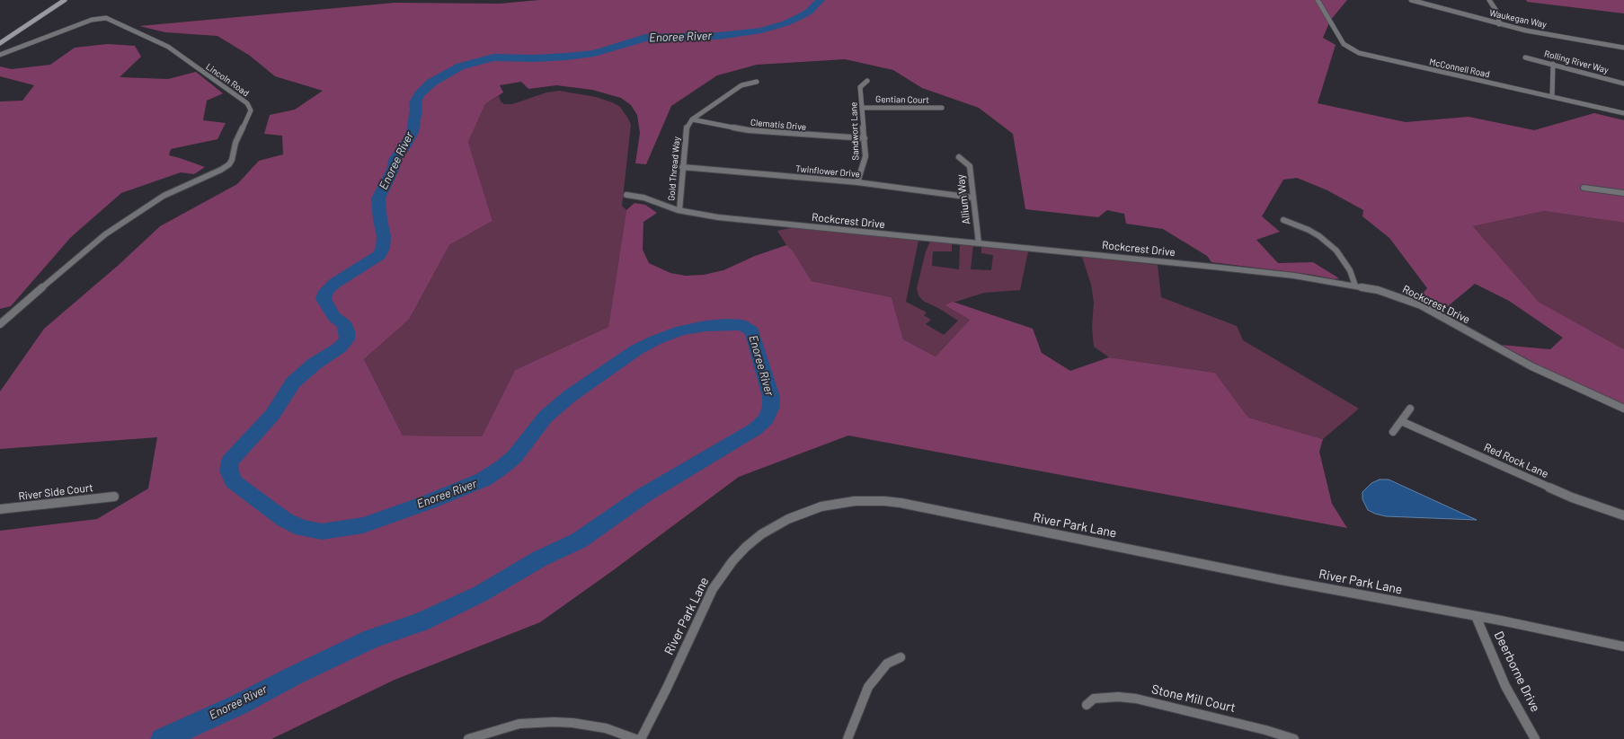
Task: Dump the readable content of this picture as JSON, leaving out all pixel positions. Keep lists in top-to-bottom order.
{
  "streets": {
    "street": [
      "Waukegan Way",
      "Rolling River Way",
      "McConnell Road",
      "Lincoln Road",
      "Gentian Court",
      "Clematis Drive",
      "Sandwort Lane",
      "Gold Thread Way",
      "Twinflower Drive",
      "Allium Way",
      "Rockcrest Drive",
      "Red Rock Lane",
      "River Side Court",
      "River Park Lane",
      "Deerborne Drive",
      "Stone Mill Court"
    ]
  },
  "crossings": [
    ["Gentian Court", "Sandwort Lane"],
    ["Clematis Drive", "Sandwort Lane"],
    ["Clematis Drive", "Gold Thread Way"],
    ["Sandwort Lane", "Twinflower Drive"],
    ["Gold Thread Way", "Twinflower Drive"],
    ["Gold Thread Way", "Rockcrest Drive"],
    ["Twinflower Drive", "Allium Way"],
    ["Allium Way", "Rockcrest Drive"],
    ["River Park Lane", "Deerborne Drive"]
  ],
  "water": ["Enoree River"]
}
